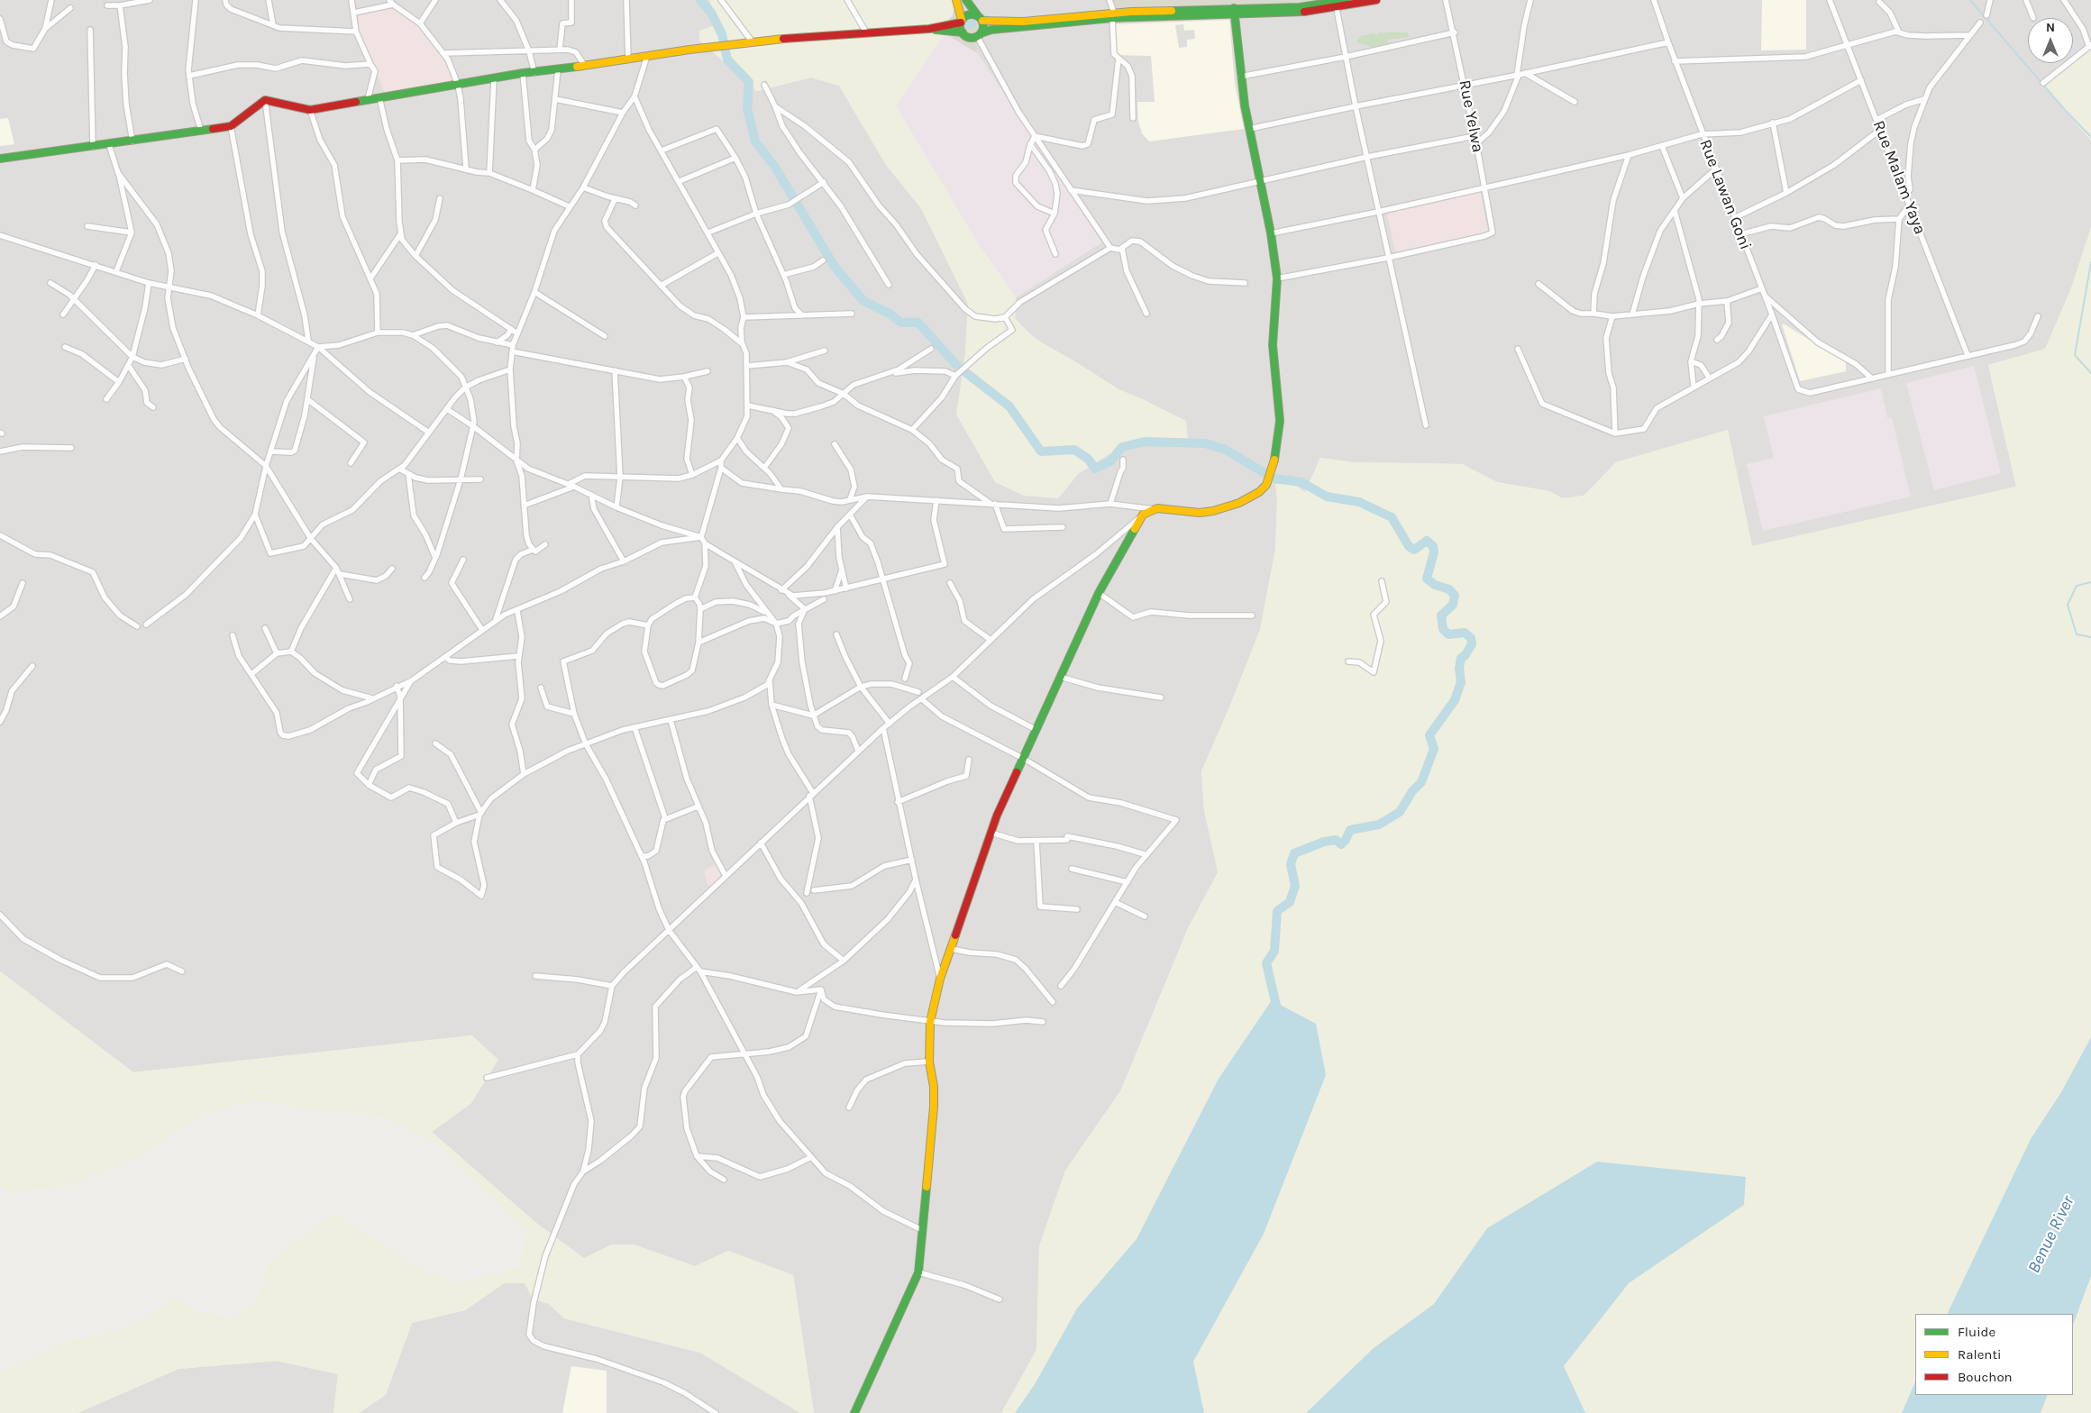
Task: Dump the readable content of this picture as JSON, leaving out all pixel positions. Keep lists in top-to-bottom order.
{
  "streets": {
    "street": ["Rue Yelwa", "Rue Malam Yaya", "Rue Lawan Goni"]
  },
  "water": ["Benue River"],
  "legend": ["Fluide", "Ralenti", "Bouchon"],
  "north": "top"
}
